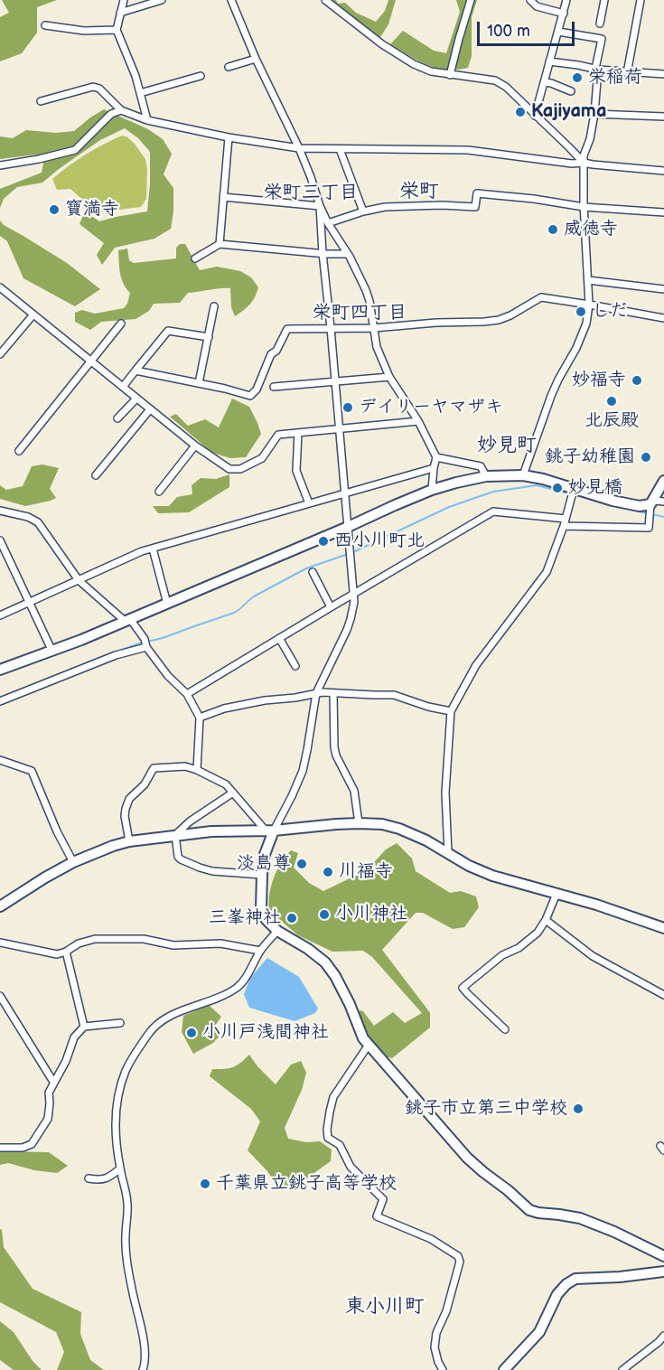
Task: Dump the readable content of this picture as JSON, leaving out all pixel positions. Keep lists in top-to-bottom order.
{
  "districts": [
    "栄町",
    "栄町三丁目",
    "栄町四丁目",
    "妙見町",
    "東小川町"
  ],
  "places": [
    "栄稲荷",
    "Kajiyama",
    "寶満寺",
    "威徳寺",
    "しだ",
    "妙福寺",
    "北辰殿",
    "デイリーヤマザキ",
    "銚子幼稚園",
    "妙見橋",
    "西小川町北",
    "淡島尊",
    "川福寺",
    "小川神社",
    "三峯神社",
    "小川戸浅間神社",
    "銚子市立第三中学校",
    "千葉県立銚子高等学校"
  ],
  "scale_bar": "100 m"
}
